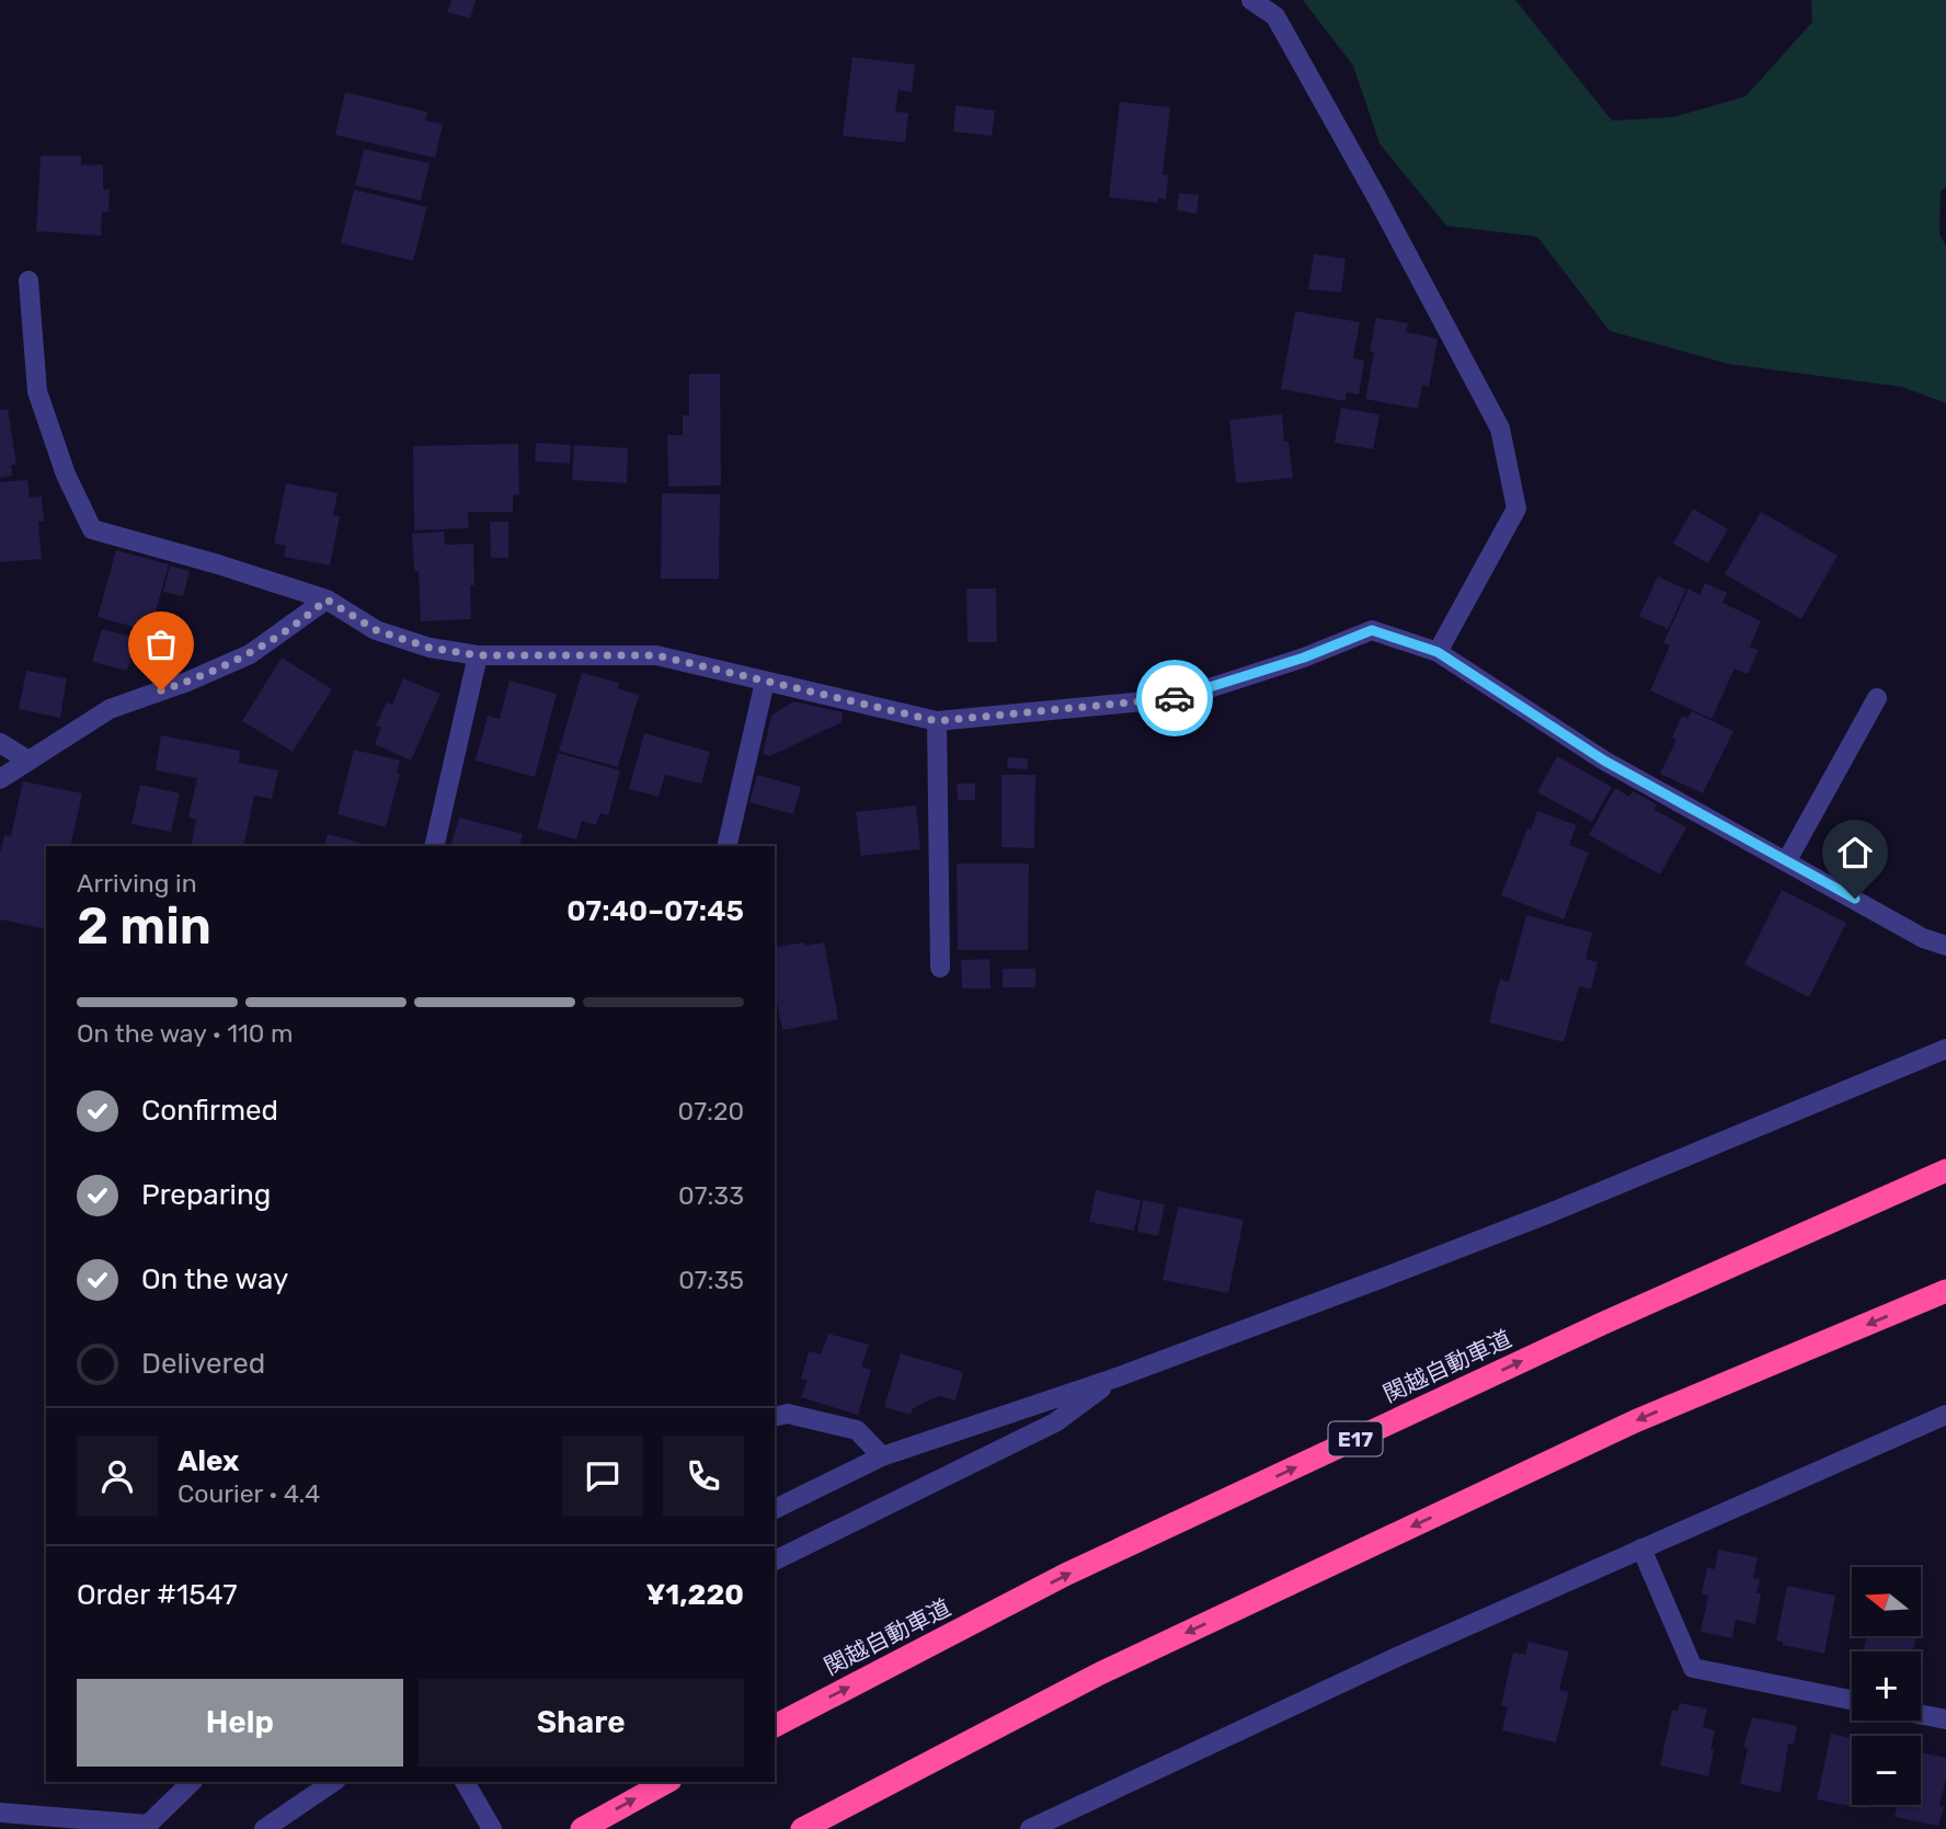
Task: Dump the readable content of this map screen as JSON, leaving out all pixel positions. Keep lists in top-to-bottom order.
{
  "streets": {
    "highway": ["関越自動車道", "E17"]
  },
  "north": "left",
  "page": {
    "heading": ["2 min", "Arriving in", "07:40–07:45"],
    "panel": [
      "Alex",
      "Courier · 4.4",
      "Order #1547",
      "¥1,220"
    ],
    "bar": "On the way · 110 m",
    "list": [
      ["Confirmed", "07:20"],
      ["Preparing", "07:33"],
      ["On the way", "07:35"],
      "Delivered"
    ],
    "map_buttons": ["+", "−"],
    "buttons": ["Help", "Share"]
  }
}
